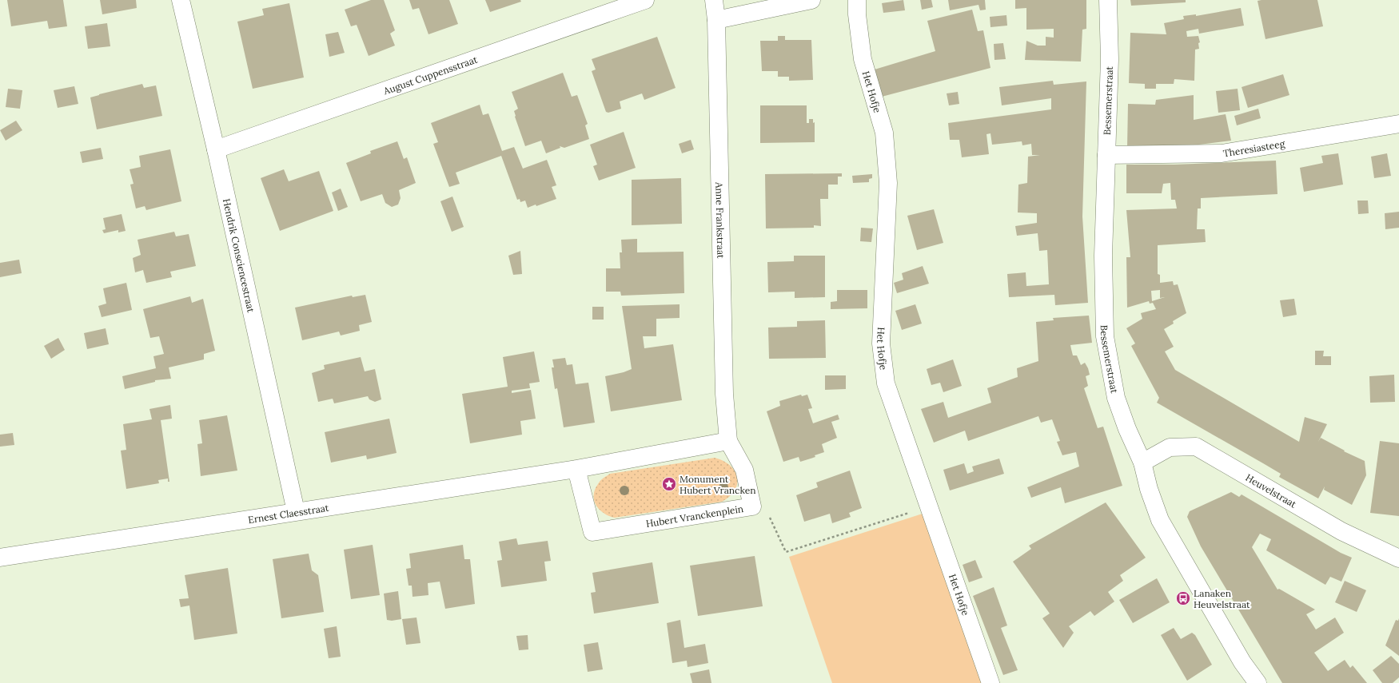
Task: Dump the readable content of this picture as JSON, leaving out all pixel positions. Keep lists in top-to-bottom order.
{
  "streets": {
    "street": [
      "August Cuppensstraat",
      "Het Hofje",
      "Bessemerstraat",
      "Theresiasteeg",
      "Anne Frankstraat",
      "Hendrik Consciencestraat",
      "Heuvelstraat",
      "Ernest Claesstraat",
      "Hubert Vranckenplein"
    ]
  },
  "crossings": [
    ["August Cuppensstraat", "Hendrik Consciencestraat"],
    ["Bessemerstraat", "Theresiasteeg"],
    ["Bessemerstraat", "Heuvelstraat"],
    ["Anne Frankstraat", "Hubert Vranckenplein"],
    ["Hendrik Consciencestraat", "Ernest Claesstraat"],
    ["Ernest Claesstraat", "Hubert Vranckenplein"]
  ],
  "places": {
    "place": ["Monument Hubert Vrancken"],
    "bus stop": ["Lanaken Heuvelstraat"]
  }
}
